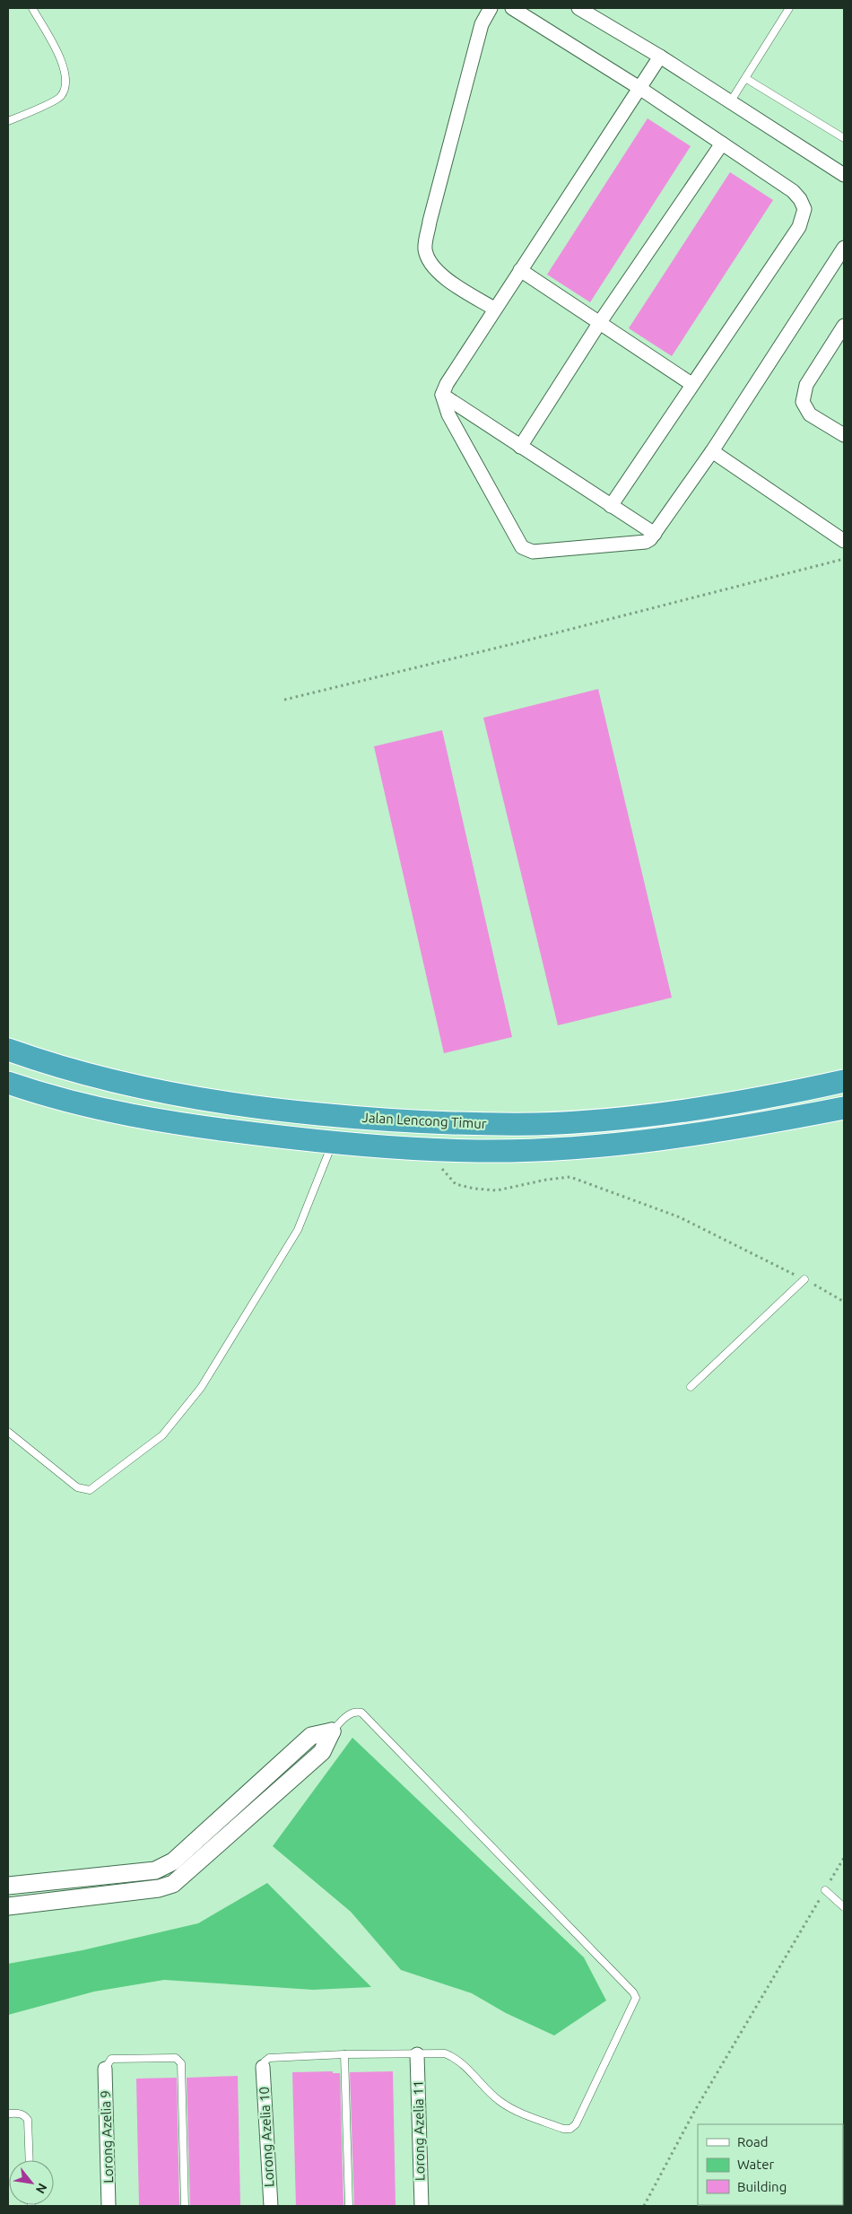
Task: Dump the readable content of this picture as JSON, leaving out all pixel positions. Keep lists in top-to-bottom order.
{
  "streets": {
    "highway": ["Jalan Lencong Timur"],
    "street": ["Lorong Azelia 11", "Lorong Azelia 9", "Lorong Azelia 10"]
  },
  "legend": ["Road", "Water", "Building"],
  "north": "bottom right"
}
